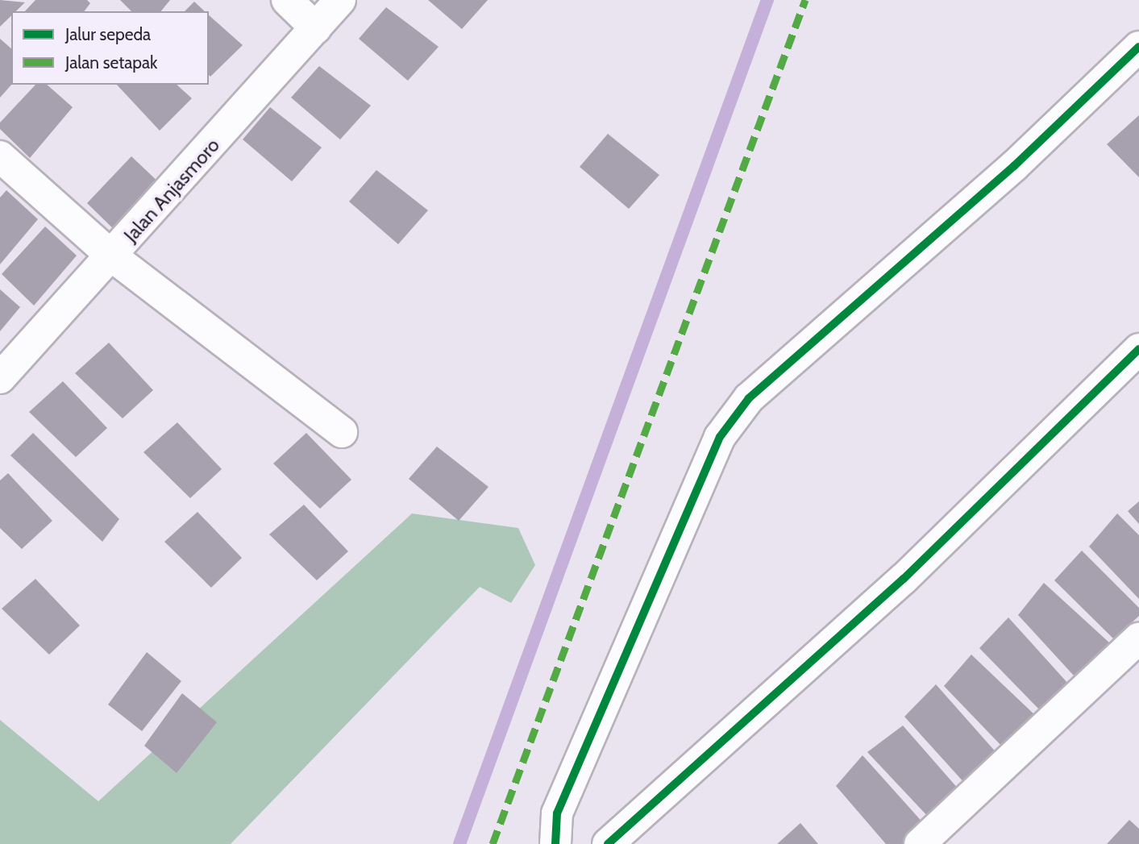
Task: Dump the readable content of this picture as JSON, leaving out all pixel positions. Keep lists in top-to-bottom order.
{
  "streets": {
    "street": ["Jalan Anjasmoro"]
  },
  "legend": ["Jalur sepeda", "Jalan setapak"]
}
